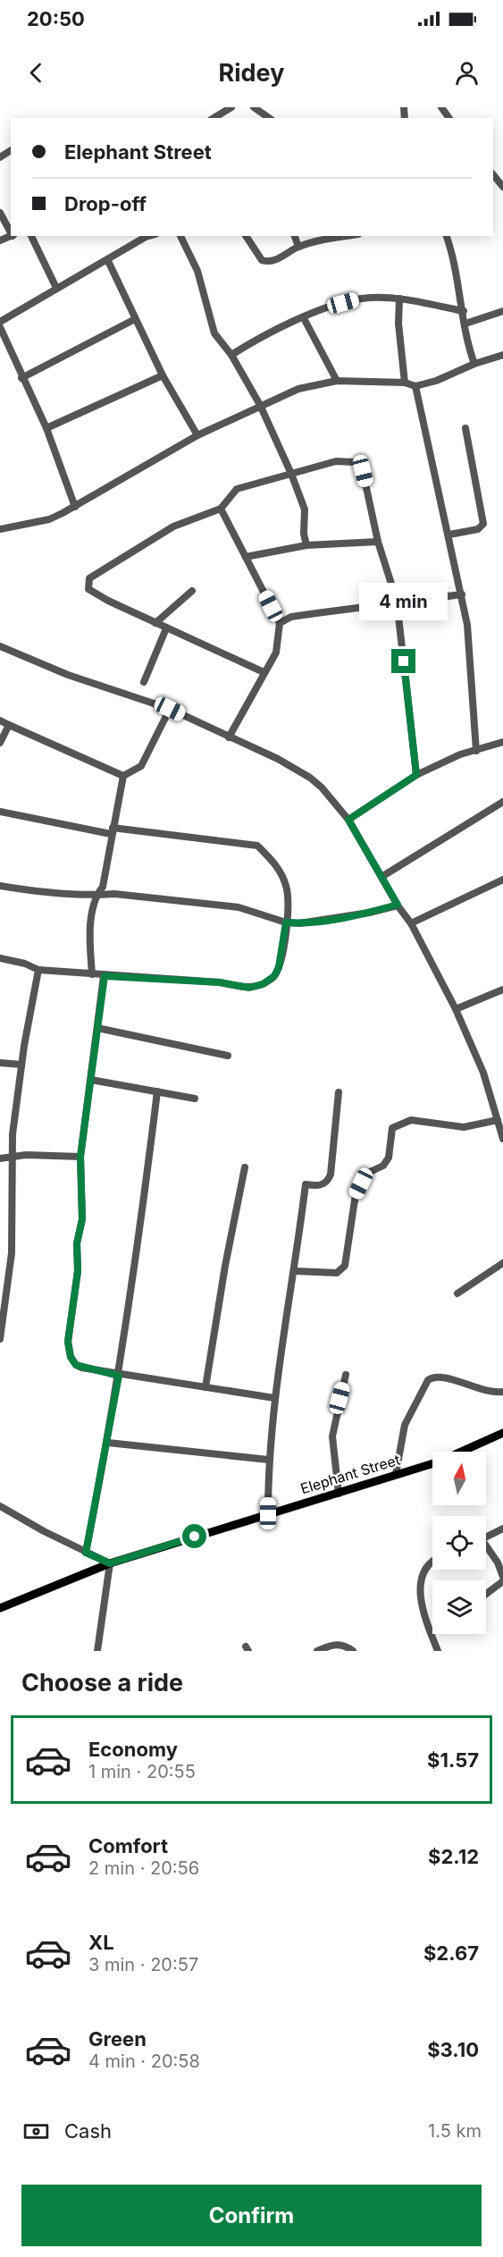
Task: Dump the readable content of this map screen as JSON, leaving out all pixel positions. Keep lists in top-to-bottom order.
{
  "streets": {
    "main road": ["Elephant Street"]
  },
  "north": "top",
  "page": {
    "status": "20:50",
    "header": "Ridey",
    "banner": ["Elephant Street", "Drop-off"],
    "bubble": "4 min",
    "heading": "Choose a ride",
    "list": [
      {
        "name": "Economy",
        "note": "1 min · 20:55",
        "value": "$1.57"
      },
      {
        "name": "Comfort",
        "note": "2 min · 20:56",
        "value": "$2.12"
      },
      {
        "name": "XL",
        "note": "3 min · 20:57",
        "value": "$2.67"
      },
      {
        "name": "Green",
        "note": "4 min · 20:58",
        "value": "$3.10"
      }
    ],
    "pay": ["Cash", "1.5 km"],
    "buttons": "Confirm"
  }
}
